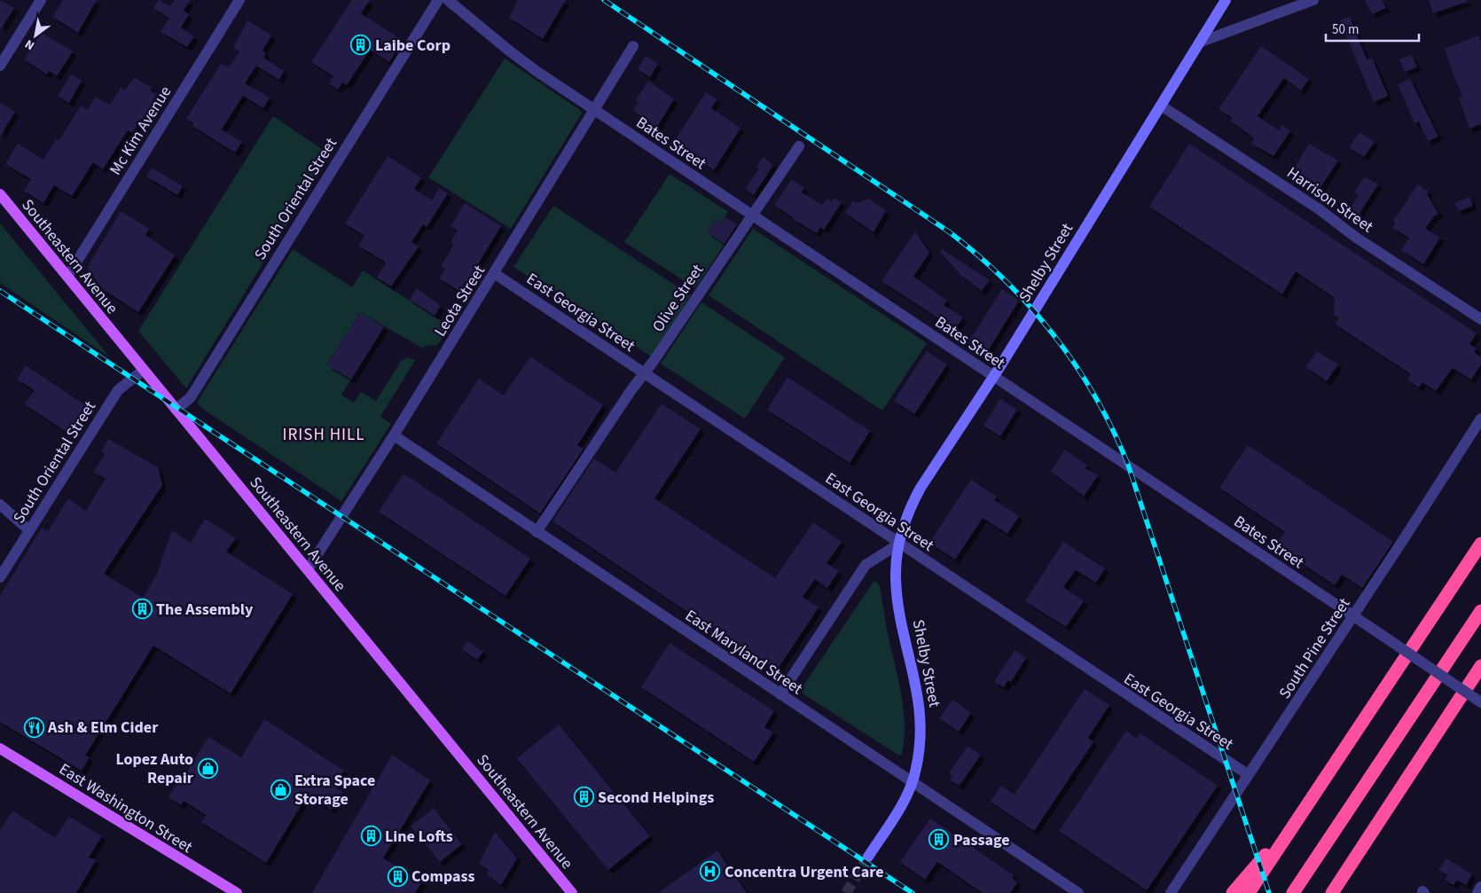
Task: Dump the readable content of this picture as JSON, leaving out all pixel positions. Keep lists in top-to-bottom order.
{
  "streets": {
    "main road": ["Southeastern Avenue", "Shelby Street", "East Washington Street"],
    "street": [
      "Mc Kim Avenue",
      "Bates Street",
      "South Oriental Street",
      "Harrison Street",
      "Olive Street",
      "Leota Street",
      "East Georgia Street",
      "South Pine Street",
      "East Maryland Street"
    ]
  },
  "crossings": [
    ["Mc Kim Avenue", "Southeastern Avenue"],
    ["Bates Street", "Shelby Street"],
    ["Bates Street", "Olive Street"],
    ["Bates Street", "Leota Street"],
    ["Bates Street", "South Pine Street"],
    ["South Oriental Street", "Southeastern Avenue"],
    ["Harrison Street", "Shelby Street"],
    ["Southeastern Avenue", "Leota Street"],
    ["Shelby Street", "East Georgia Street"],
    ["Shelby Street", "East Maryland Street"],
    ["Olive Street", "East Georgia Street"],
    ["Olive Street", "East Maryland Street"],
    ["Leota Street", "East Georgia Street"],
    ["Leota Street", "East Maryland Street"],
    ["East Georgia Street", "South Pine Street"]
  ],
  "districts": ["IRISH HILL"],
  "places": {
    "building": [
      "Laibe Corp",
      "The Assembly",
      "Second Helpings",
      "Line Lofts",
      "Passage",
      "Compass"
    ],
    "restaurant": ["Ash & Elm Cider"],
    "shop": ["Lopez Auto Repair", "Extra Space Storage"],
    "hospital": ["Concentra Urgent Care"]
  },
  "scale_bar": "50 m",
  "north": "bottom left"
}
